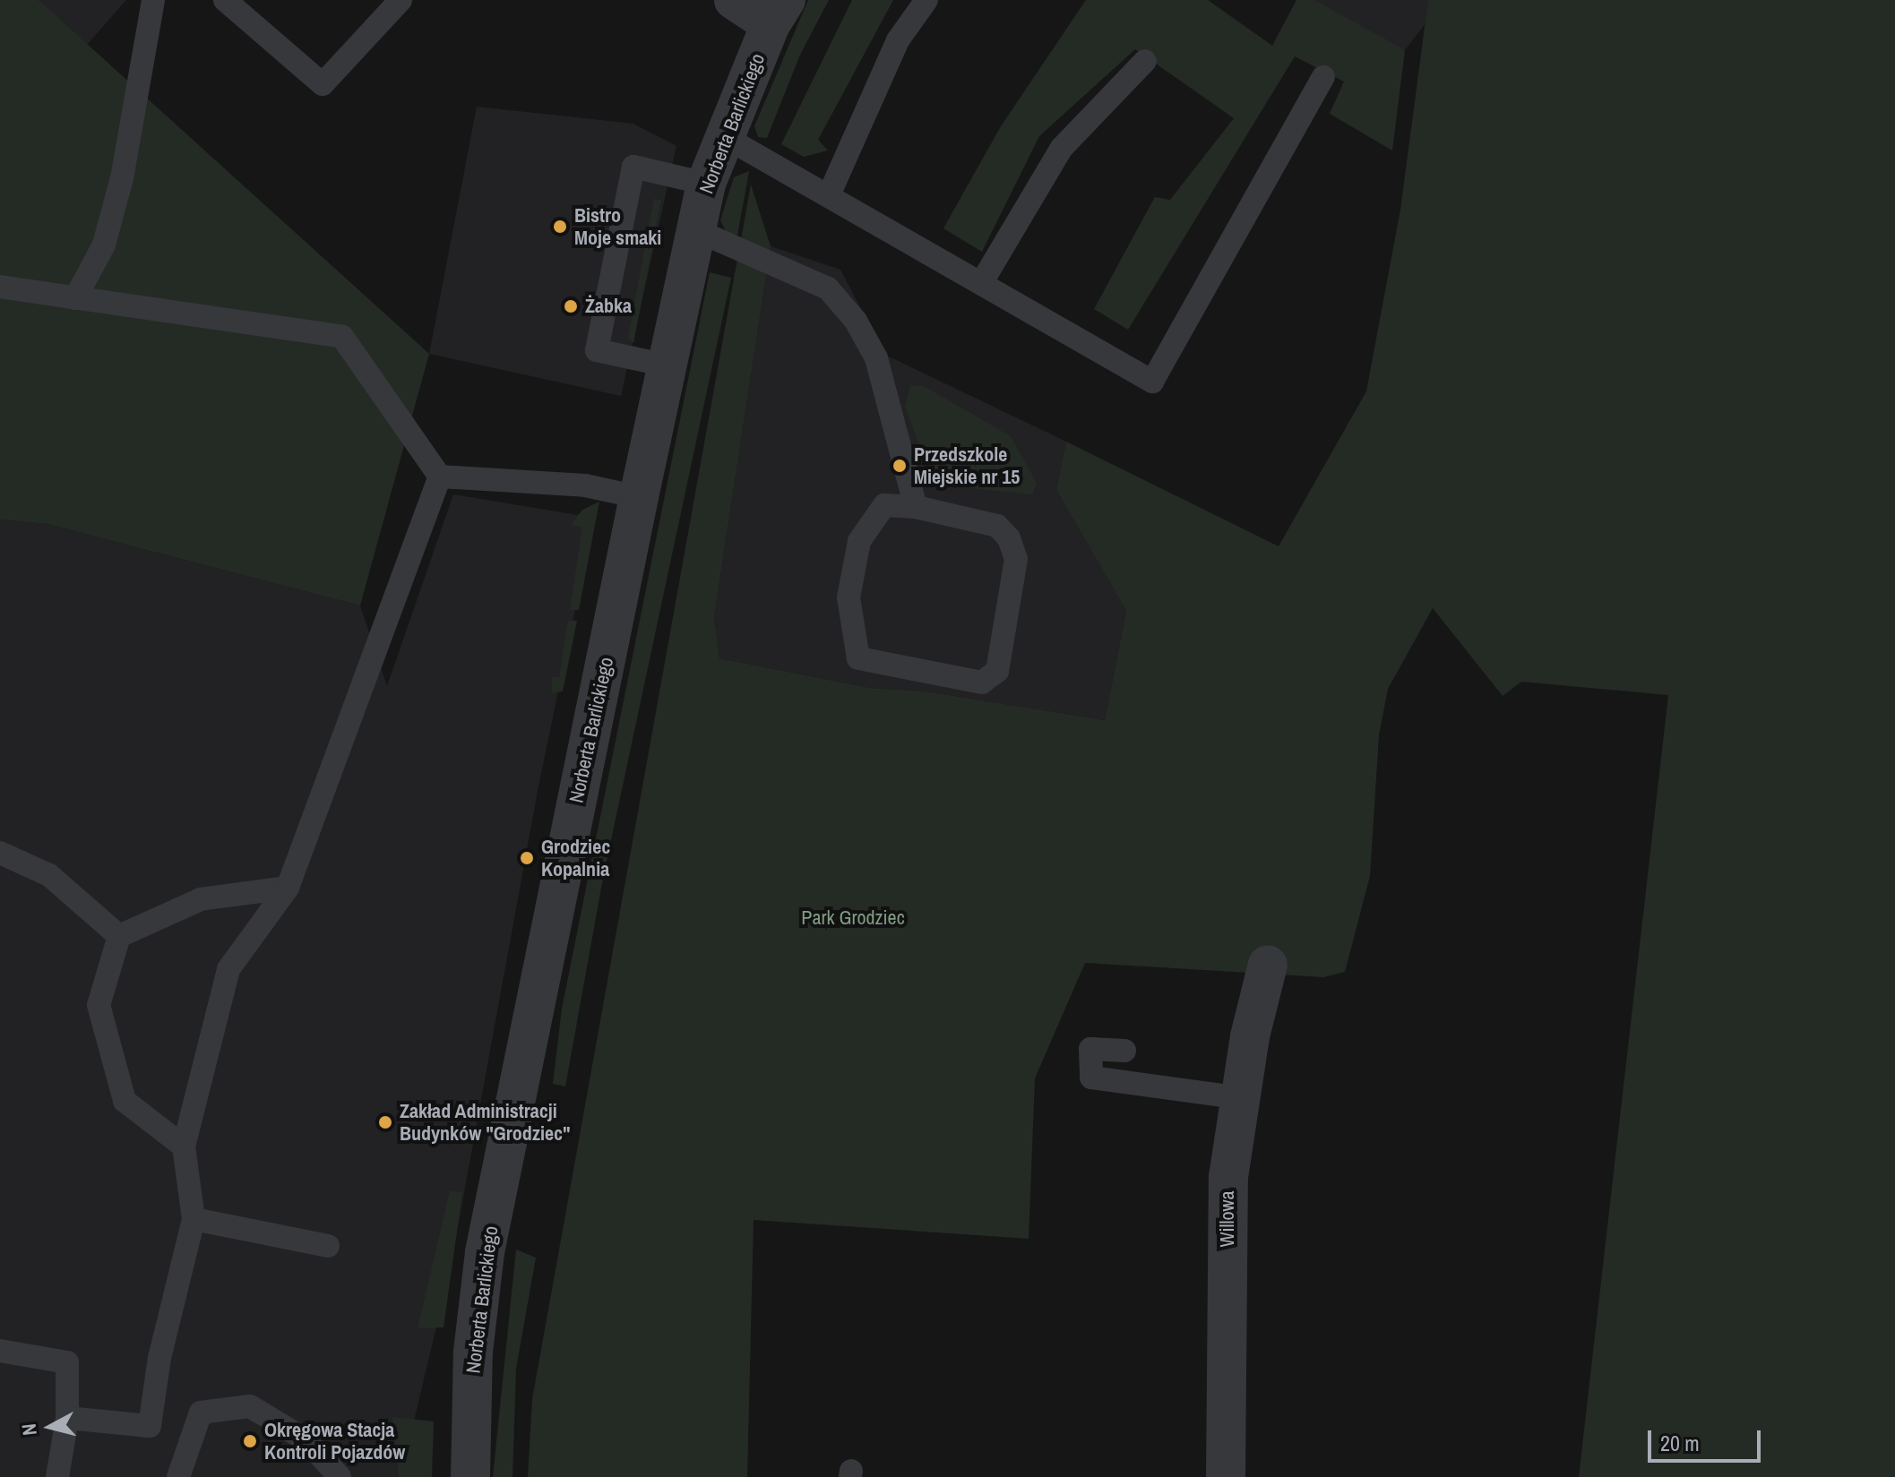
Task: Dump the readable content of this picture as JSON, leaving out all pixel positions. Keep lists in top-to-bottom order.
{
  "streets": {
    "street": ["Norberta Barlickiego", "Willowa"]
  },
  "parks": ["Park Grodziec"],
  "places": [
    "Bistro Moje smaki",
    "Żabka",
    "Przedszkole Miejskie nr 15",
    "Grodziec Kopalnia",
    "Zakład Administracji Budynków \"Grodziec\"",
    "Okręgowa Stacja Kontroli Pojazdów"
  ],
  "scale_bar": "20 m",
  "north": "left"
}
